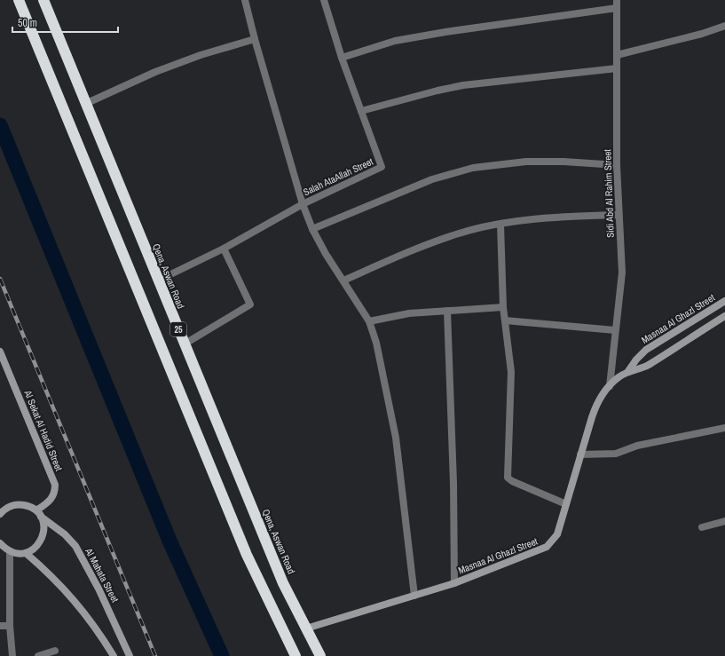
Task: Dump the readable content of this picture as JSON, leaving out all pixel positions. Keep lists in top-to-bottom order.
{
  "streets": {
    "highway": ["Qena, Aswan Road", "25"],
    "street": [
      "Salah AtaAllah Street",
      "Sidi Abd Al Rahim Street",
      "Masnaa Al Ghazl Street",
      "Al Sekat Al Hadid Street",
      "Al Mahata Street"
    ]
  },
  "crossings": [
    ["Salah AtaAllah Street", "Qena, Aswan Road"],
    ["Sidi Abd Al Rahim Street", "Masnaa Al Ghazl Street"],
    ["Qena, Aswan Road", "Masnaa Al Ghazl Street"],
    ["Al Sekat Al Hadid Street", "Al Mahata Street"]
  ],
  "scale_bar": "50 m"
}
